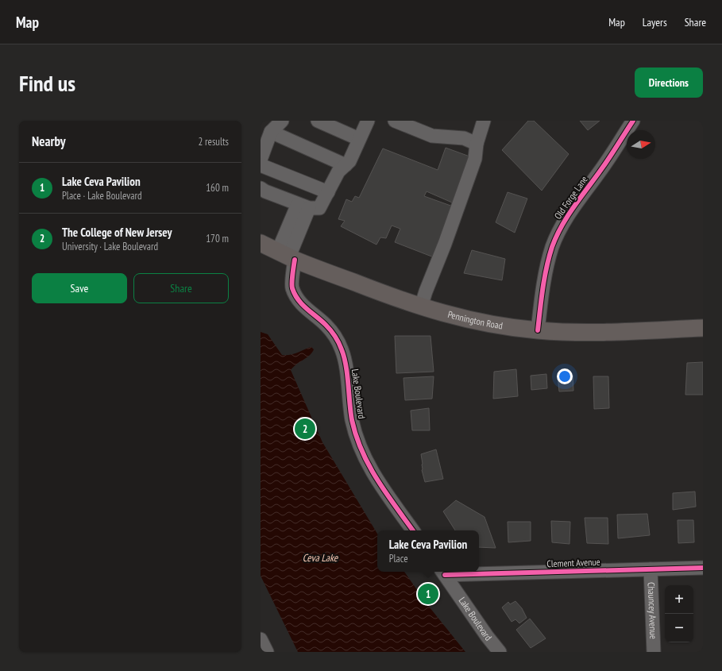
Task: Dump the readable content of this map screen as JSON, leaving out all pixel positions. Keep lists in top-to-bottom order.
{
  "streets": {
    "main road": ["Pennington Road"],
    "street": [
      "Old Forge Lane",
      "Lake Boulevard",
      "Clement Avenue",
      "Chauncey Avenue"
    ]
  },
  "crossings": [
    ["Old Forge Lane", "Pennington Road"],
    ["Pennington Road", "Lake Boulevard"],
    ["Lake Boulevard", "Clement Avenue"],
    ["Clement Avenue", "Chauncey Avenue"]
  ],
  "water": ["Ceva Lake"],
  "north": "right",
  "page": {
    "header": "Map",
    "nav": ["Map", "Layers", "Share"],
    "buttons": [
      "Directions",
      ["Save", "Share"]
    ],
    "title": "Find us",
    "heading": ["Nearby", "2 results"],
    "list": [
      {
        "mark": "1",
        "name": "Lake Ceva Pavilion",
        "note": "Place · Lake Boulevard",
        "value": "160 m"
      },
      {
        "mark": "2",
        "name": "The College of New Jersey",
        "note": "University · Lake Boulevard",
        "value": "170 m"
      }
    ],
    "pins": ["2", "1"],
    "popup": ["Lake Ceva Pavilion", "Place"],
    "map_buttons": ["+", "−"]
  }
}
